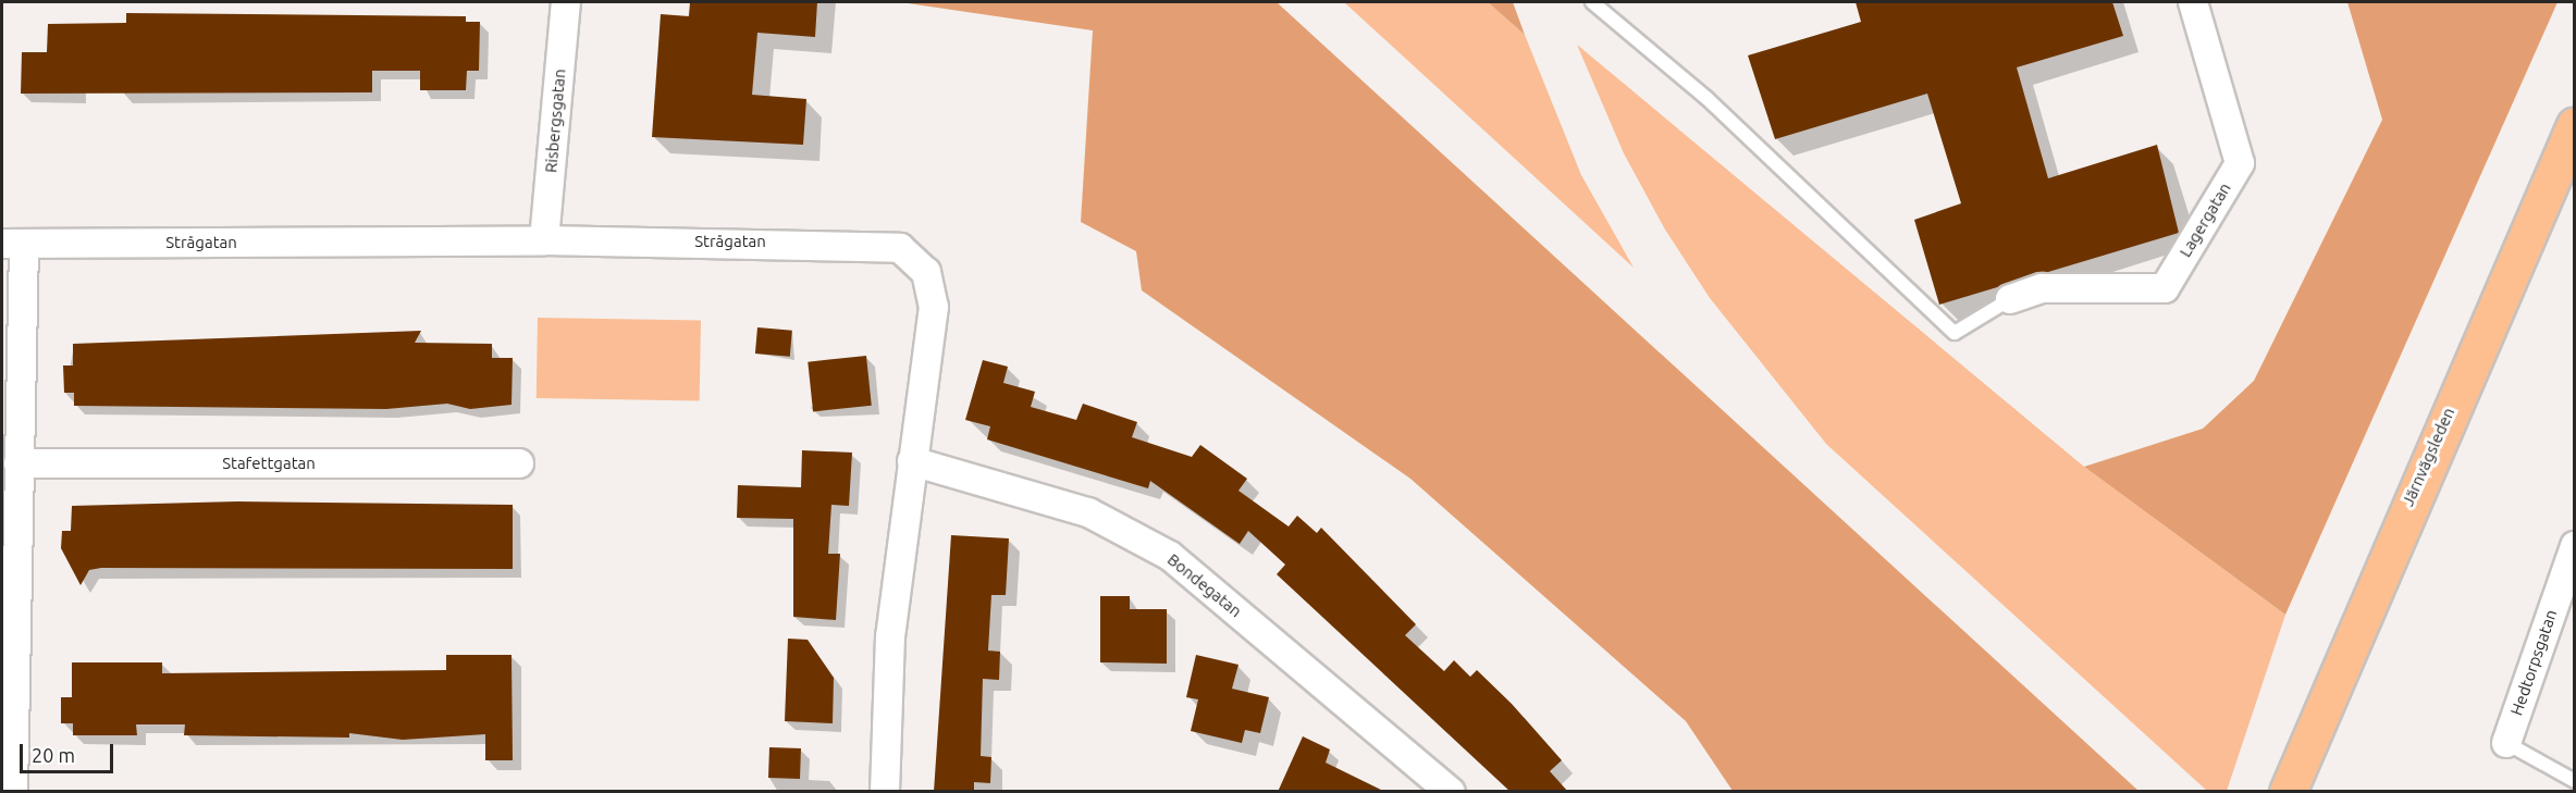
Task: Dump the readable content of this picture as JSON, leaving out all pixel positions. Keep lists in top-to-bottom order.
{
  "streets": {
    "main road": ["Järnvägsleden"],
    "street": [
      "Risbergsgatan",
      "Lagergatan",
      "Strågatan",
      "Stafettgatan",
      "Bondegatan",
      "Hedtorpsgatan"
    ]
  },
  "crossings": [
    ["Risbergsgatan", "Strågatan"],
    ["Strågatan", "Bondegatan"]
  ],
  "scale_bar": "20 m"
}
